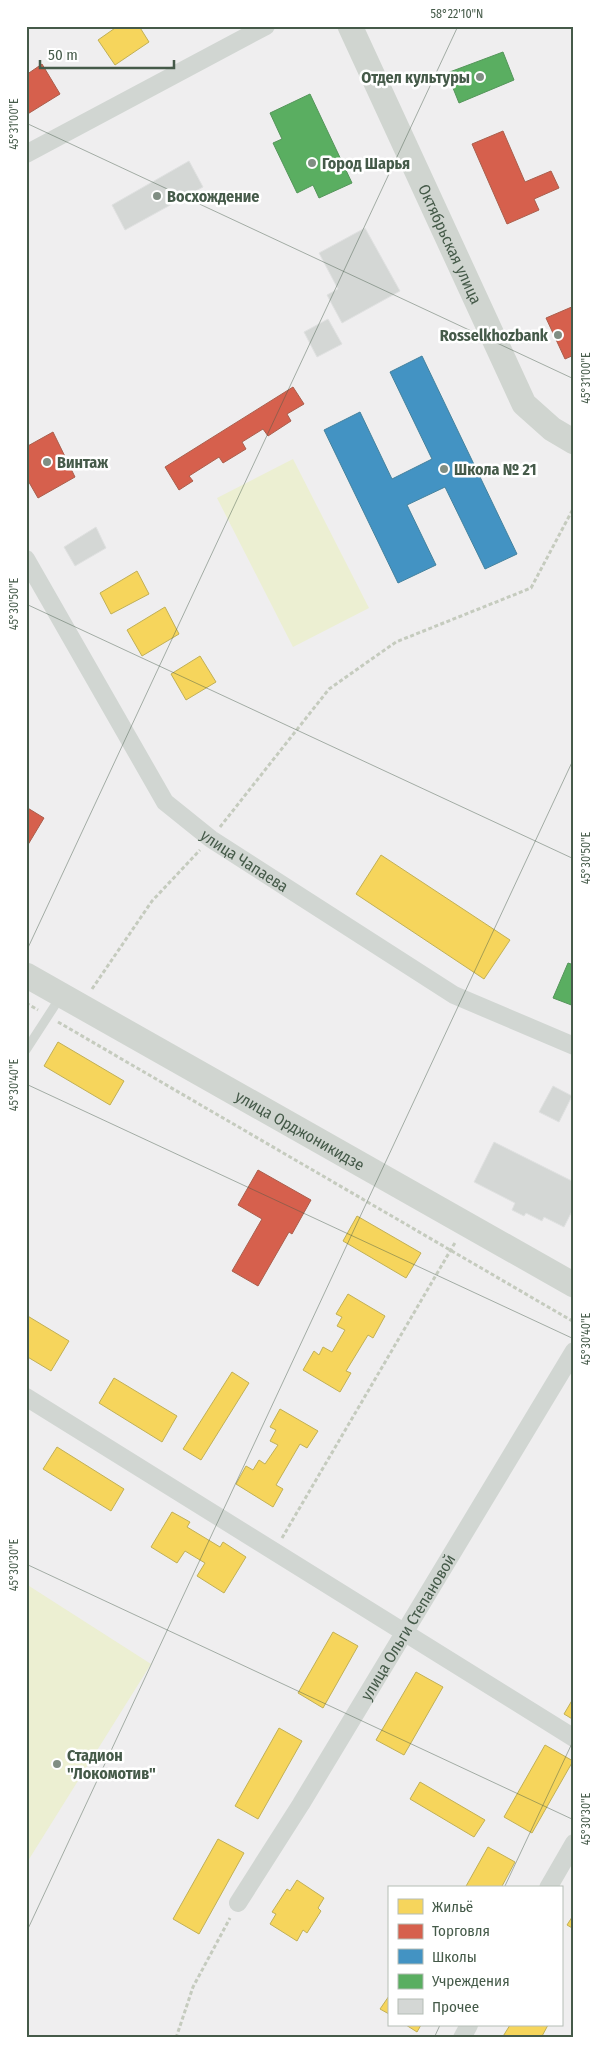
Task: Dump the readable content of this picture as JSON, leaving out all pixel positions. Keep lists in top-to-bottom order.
{
  "streets": {
    "main road": ["Октябрьская улица", "улица Орджоникидзе"],
    "street": ["улица Чапаева", "улица Ольги Степановой"]
  },
  "places": [
    "Отдел культуры",
    "Город Шарья",
    "Восхождение",
    "Rosselkhozbank",
    "Винтаж",
    "Школа № 21",
    "Стадион \"Локомотив\""
  ],
  "legend": [
    "Жильё",
    "Торговля",
    "Школы",
    "Учреждения",
    "Прочее"
  ],
  "scale_bar": "50 m",
  "coordinates": [
    "58°22'10\"N",
    "45°31'00\"E",
    "45°30'50\"E",
    "45°30'40\"E",
    "45°30'30\"E"
  ]
}
